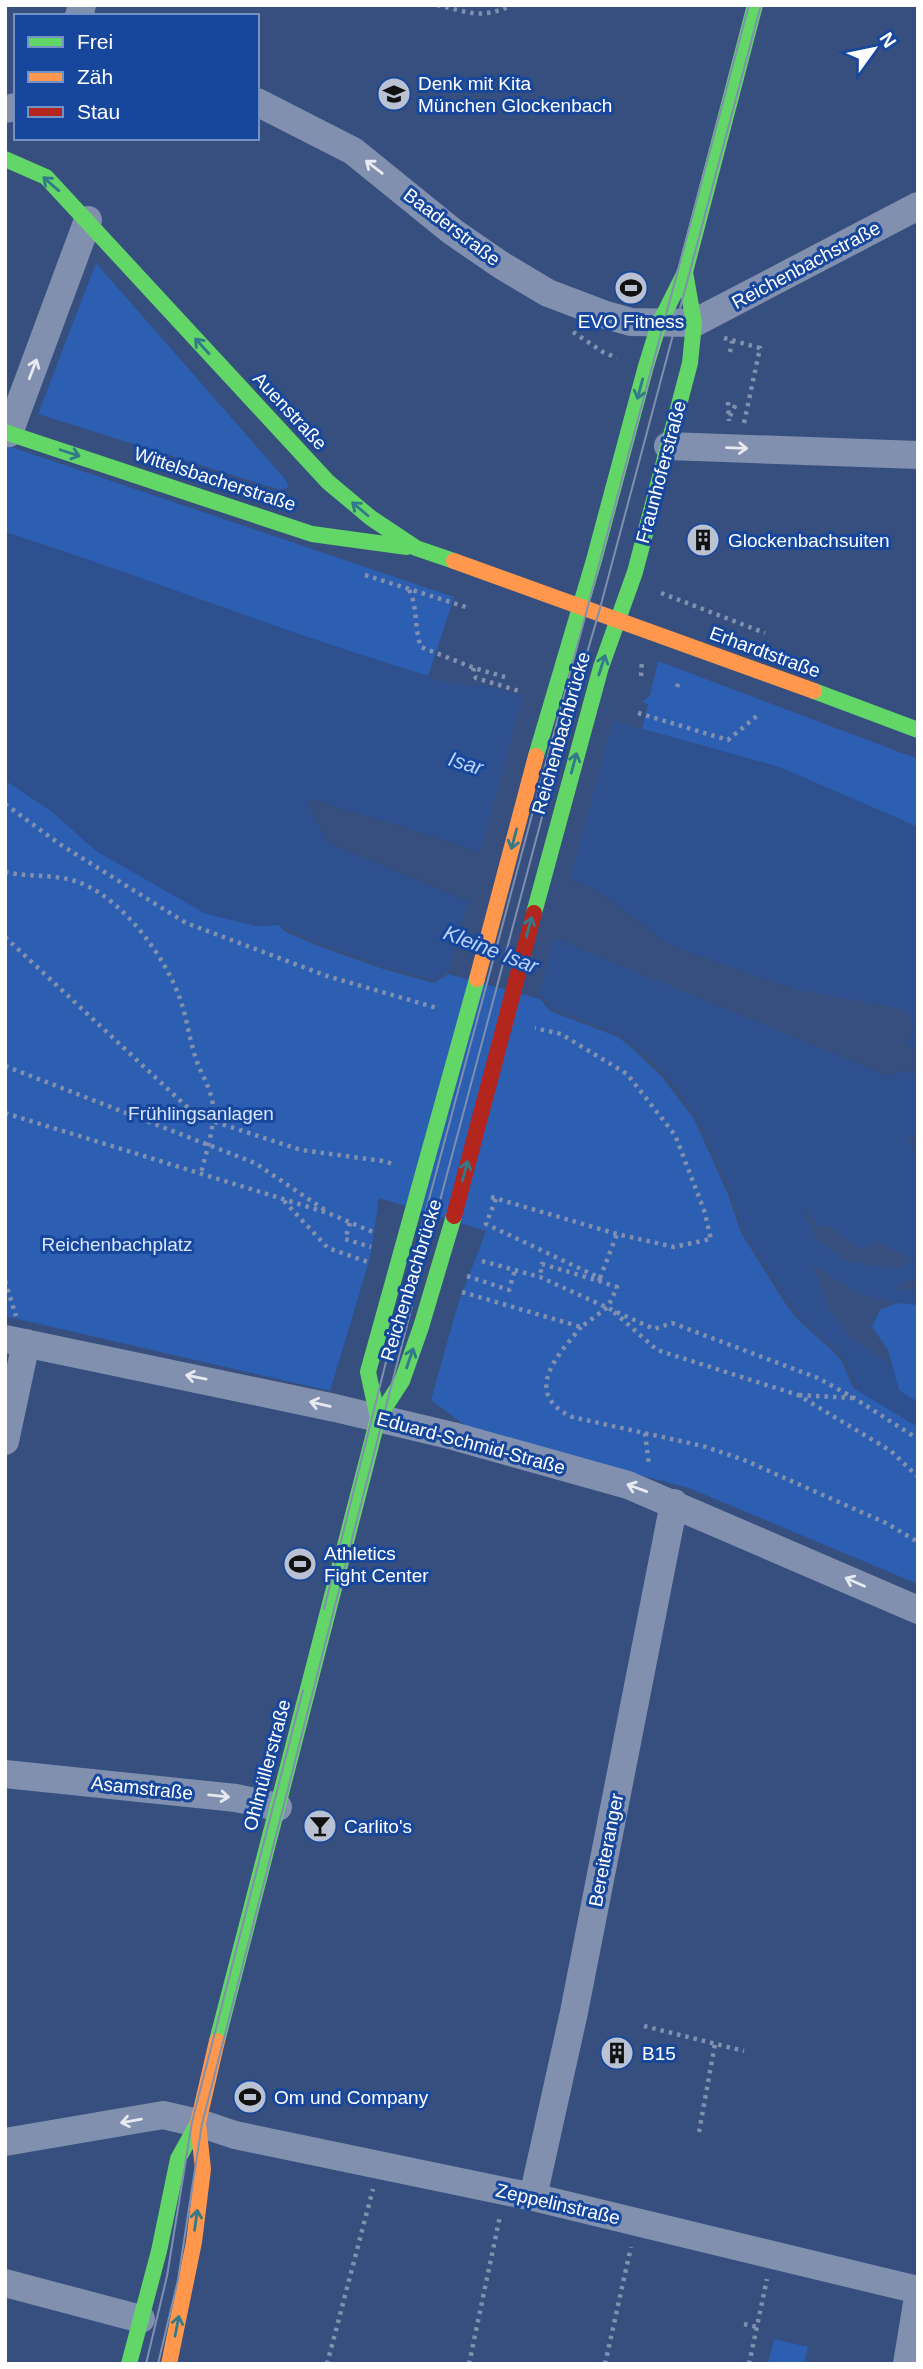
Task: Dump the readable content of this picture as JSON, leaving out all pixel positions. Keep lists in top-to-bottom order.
{
  "streets": {
    "main road": [
      "Auenstraße",
      "Fraunhoferstraße",
      "Wittelsbacherstraße",
      "Erhardtstraße",
      "Reichenbachbrücke",
      "Ohlmüllerstraße"
    ],
    "street": [
      "Baaderstraße",
      "Reichenbachstraße",
      "Eduard-Schmid-Straße",
      "Asamstraße",
      "Bereiteranger",
      "Zeppelinstraße"
    ]
  },
  "crossings": [
    ["Baaderstraße", "Fraunhoferstraße"],
    ["Reichenbachstraße", "Fraunhoferstraße"],
    ["Auenstraße", "Fraunhoferstraße"],
    ["Auenstraße", "Wittelsbacherstraße"],
    ["Auenstraße", "Erhardtstraße"],
    ["Auenstraße", "Reichenbachbrücke"],
    ["Fraunhoferstraße", "Erhardtstraße"],
    ["Fraunhoferstraße", "Reichenbachbrücke"],
    ["Erhardtstraße", "Reichenbachbrücke"],
    ["Reichenbachbrücke", "Eduard-Schmid-Straße"],
    ["Reichenbachbrücke", "Ohlmüllerstraße"],
    ["Eduard-Schmid-Straße", "Ohlmüllerstraße"],
    ["Eduard-Schmid-Straße", "Bereiteranger"],
    ["Ohlmüllerstraße", "Asamstraße"],
    ["Ohlmüllerstraße", "Zeppelinstraße"],
    ["Bereiteranger", "Zeppelinstraße"]
  ],
  "one_way": [
    "Baaderstraße",
    "Auenstraße",
    "Wittelsbacherstraße",
    "Eduard-Schmid-Straße",
    "Asamstraße"
  ],
  "water": ["Isar", "Kleine Isar"],
  "parks": ["Frühlingsanlagen", "Reichenbachplatz"],
  "places": {
    "school or university": ["Denk mit Kita München Glockenbach"],
    "sports": ["EVO Fitness", "Athletics Fight Center", "Om und Company"],
    "building": ["Glockenbachsuiten", "B15"],
    "bar": ["Carlito's"]
  },
  "legend": ["Frei", "Zäh", "Stau"],
  "north": "top right"
}
